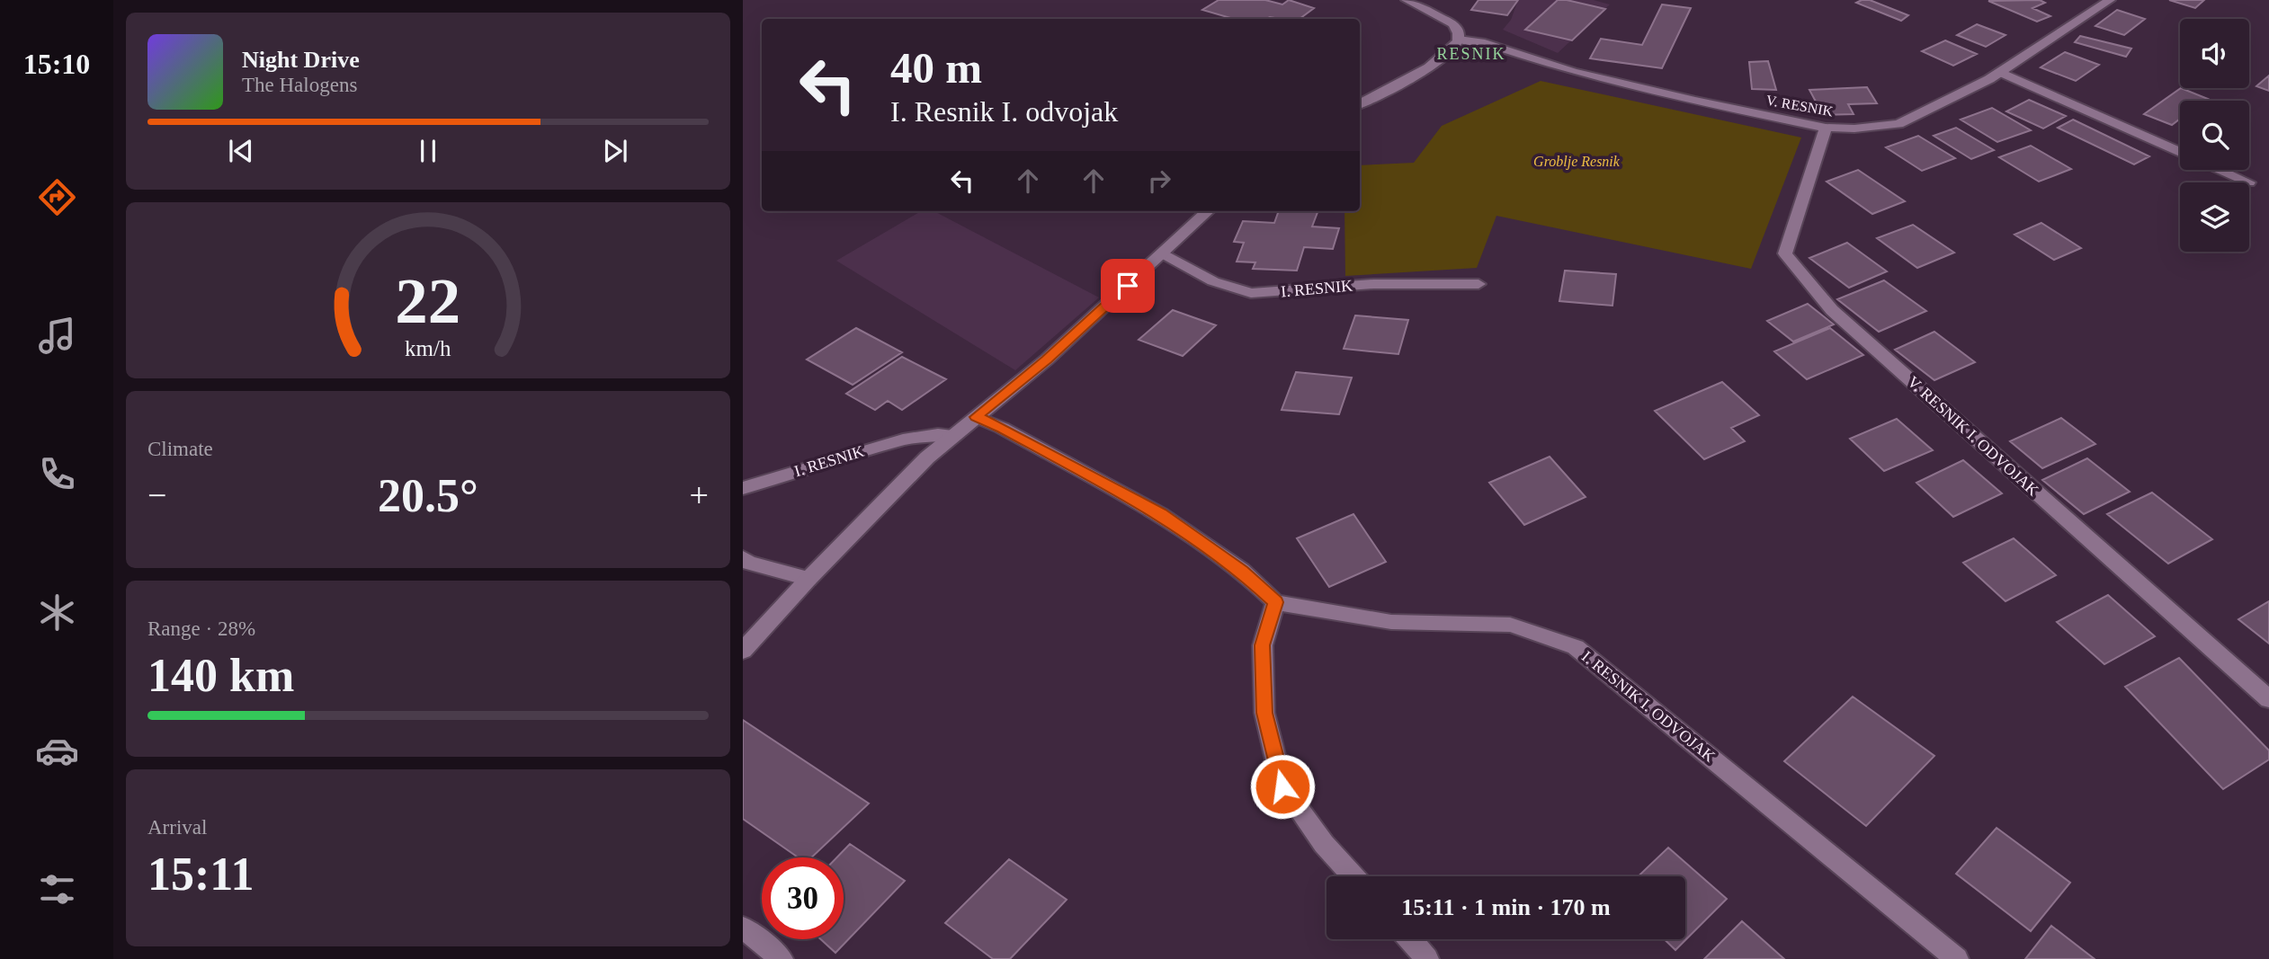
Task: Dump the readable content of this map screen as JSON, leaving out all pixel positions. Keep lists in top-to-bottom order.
{
  "streets": {
    "street": [
      "V. RESNIK",
      "I. RESNIK",
      "V. RESNIK I. ODVOJAK",
      "I. RESNIK I. ODVOJAK"
    ]
  },
  "crossings": [
    ["V. RESNIK", "V. RESNIK I. ODVOJAK"]
  ],
  "districts": ["RESNIK"],
  "parks": ["Groblje Resnik"],
  "page": {
    "tabs": "15:10",
    "turn": ["40 m", "I. Resnik I. odvojak"],
    "song": ["Night Drive", "The Halogens"],
    "tile": [
      "Climate",
      ["Range · 28%", "140 km"],
      ["Arrival", "15:11"]
    ],
    "heat": ["−", "20.5°", "+"],
    "limit": "30",
    "trip": "15:11 · 1 min · 170 m",
    "gauge": ["22", "km/h"]
  }
}
